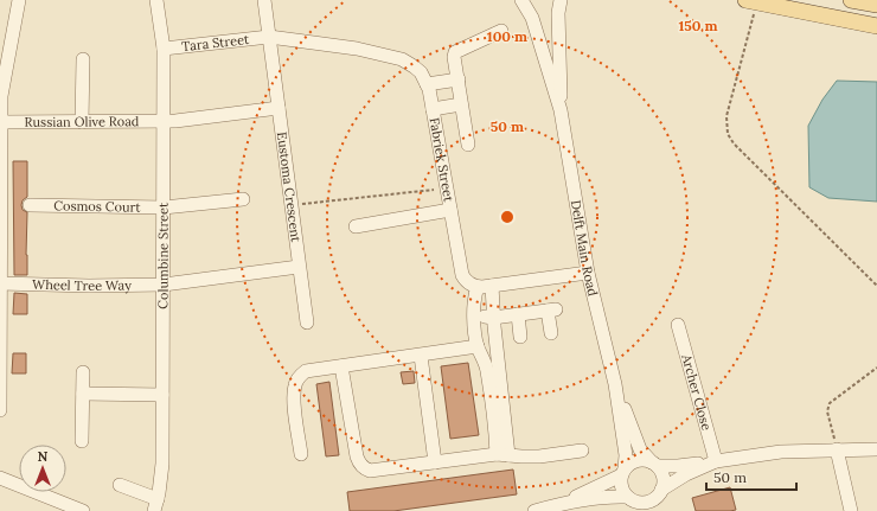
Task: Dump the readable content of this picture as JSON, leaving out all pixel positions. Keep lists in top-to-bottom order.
{
  "streets": {
    "street": [
      "Tara Street",
      "Russian Olive Road",
      "Fabriek Street",
      "Eustoma Crescent",
      "Cosmos Court",
      "Delft Main Road",
      "Columbine Street",
      "Wheel Tree Way",
      "Archer Close"
    ]
  },
  "crossings": [
    ["Tara Street", "Fabriek Street"],
    ["Tara Street", "Eustoma Crescent"],
    ["Tara Street", "Columbine Street"],
    ["Russian Olive Road", "Columbine Street"],
    ["Fabriek Street", "Eustoma Crescent"],
    ["Cosmos Court", "Columbine Street"],
    ["Columbine Street", "Wheel Tree Way"]
  ],
  "scale_bar": "50 m",
  "north": "top",
  "rings": ["150 m", "100 m", "50 m"]
}
